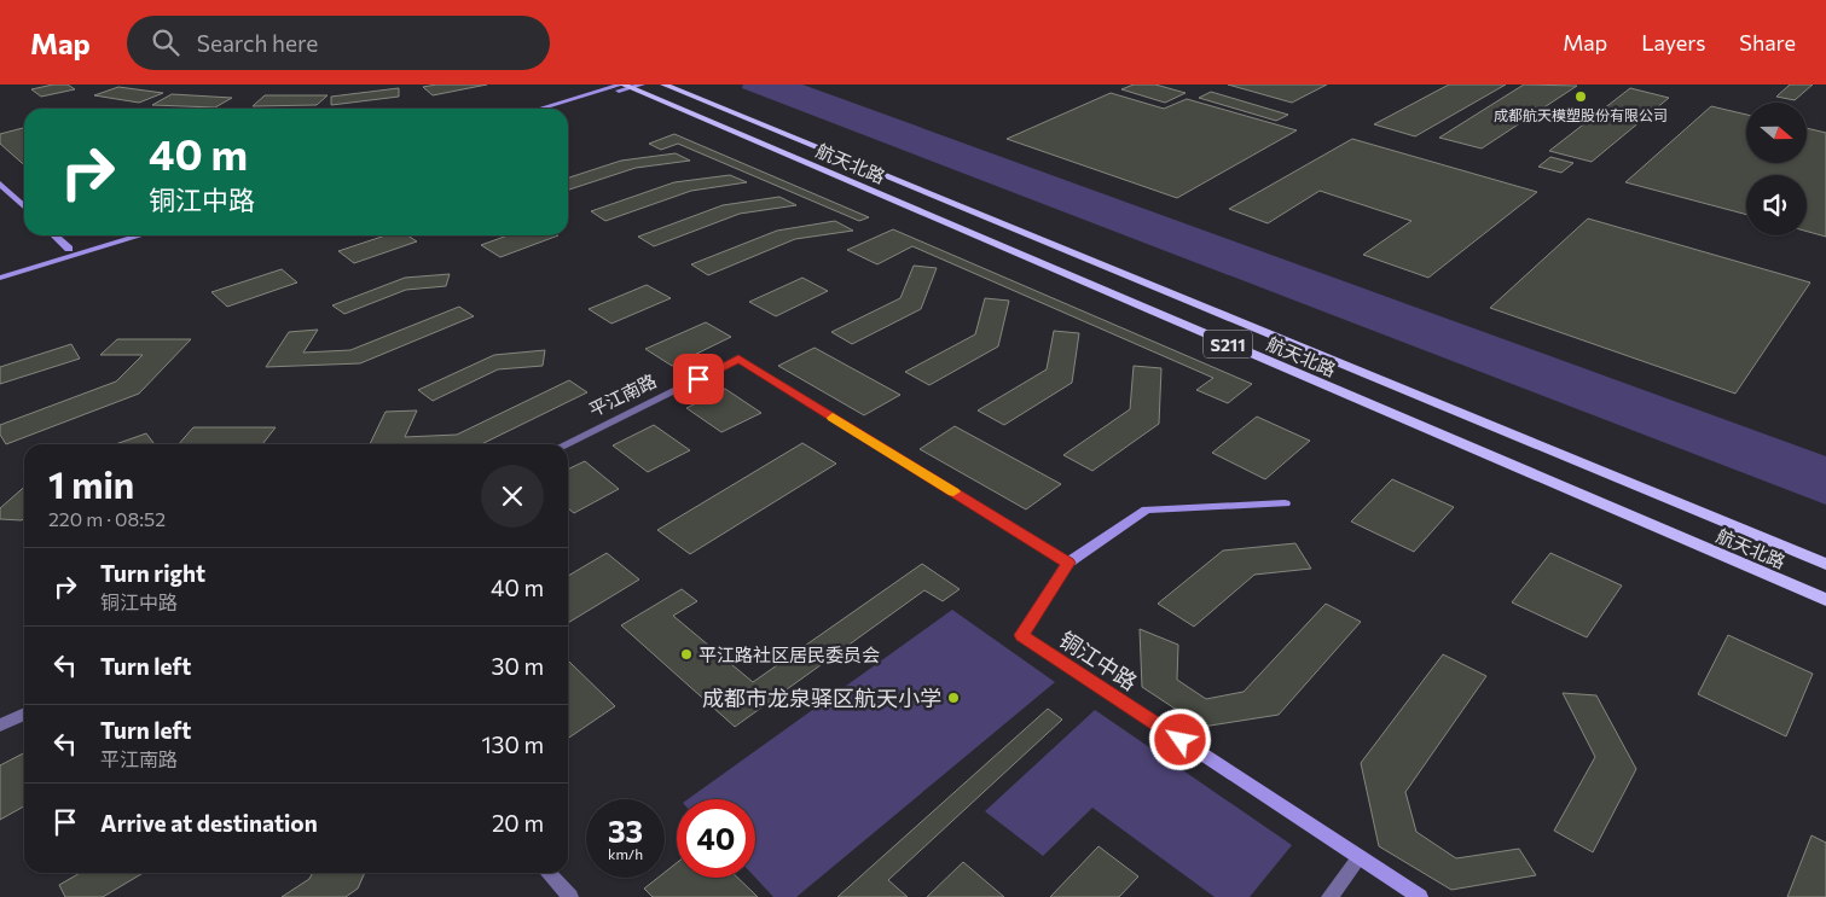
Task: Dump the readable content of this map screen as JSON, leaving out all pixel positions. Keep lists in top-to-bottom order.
{
  "streets": {
    "main road": ["航天北路", "S211"],
    "street": ["平江南路", "铜江中路"]
  },
  "crossings": [
    ["平江南路", "铜江中路"]
  ],
  "places": ["成都航天模塑股份有限公司", "平江路社区居民委员会", "成都市龙泉驿区航天小学"],
  "north": "right",
  "page": {
    "header": "Map",
    "search": "Search here",
    "nav": ["Map", "Layers", "Share"],
    "turn": ["40 m", "铜江中路"],
    "heading": ["1 min", "220 m · 08:52"],
    "list": [
      {
        "name": "Turn right",
        "note": "铜江中路",
        "value": "40 m"
      },
      {
        "name": "Turn left",
        "value": "30 m"
      },
      {
        "name": "Turn left",
        "note": "平江南路",
        "value": "130 m"
      },
      {
        "name": "Arrive at destination",
        "value": "20 m"
      }
    ],
    "speed": "33 km/h",
    "limit": "40"
  }
}
